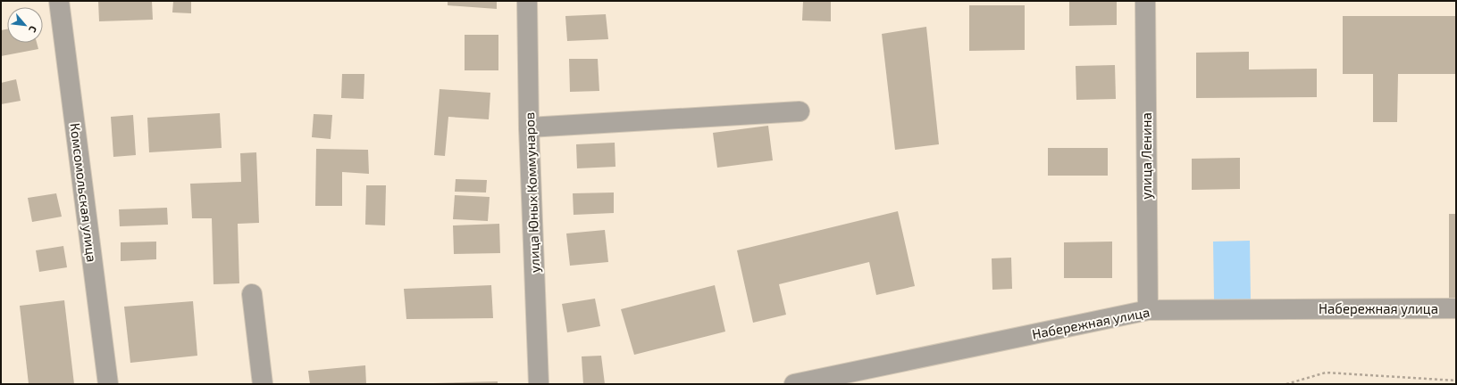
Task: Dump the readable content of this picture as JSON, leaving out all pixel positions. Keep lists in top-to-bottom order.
{
  "streets": {
    "street": [
      "улица Ленина",
      "Комсомольская улица",
      "улица Юных Коммунаров",
      "Набережная улица"
    ]
  },
  "crossings": [
    ["улица Ленина", "Набережная улица"]
  ],
  "north": "bottom right"
}
